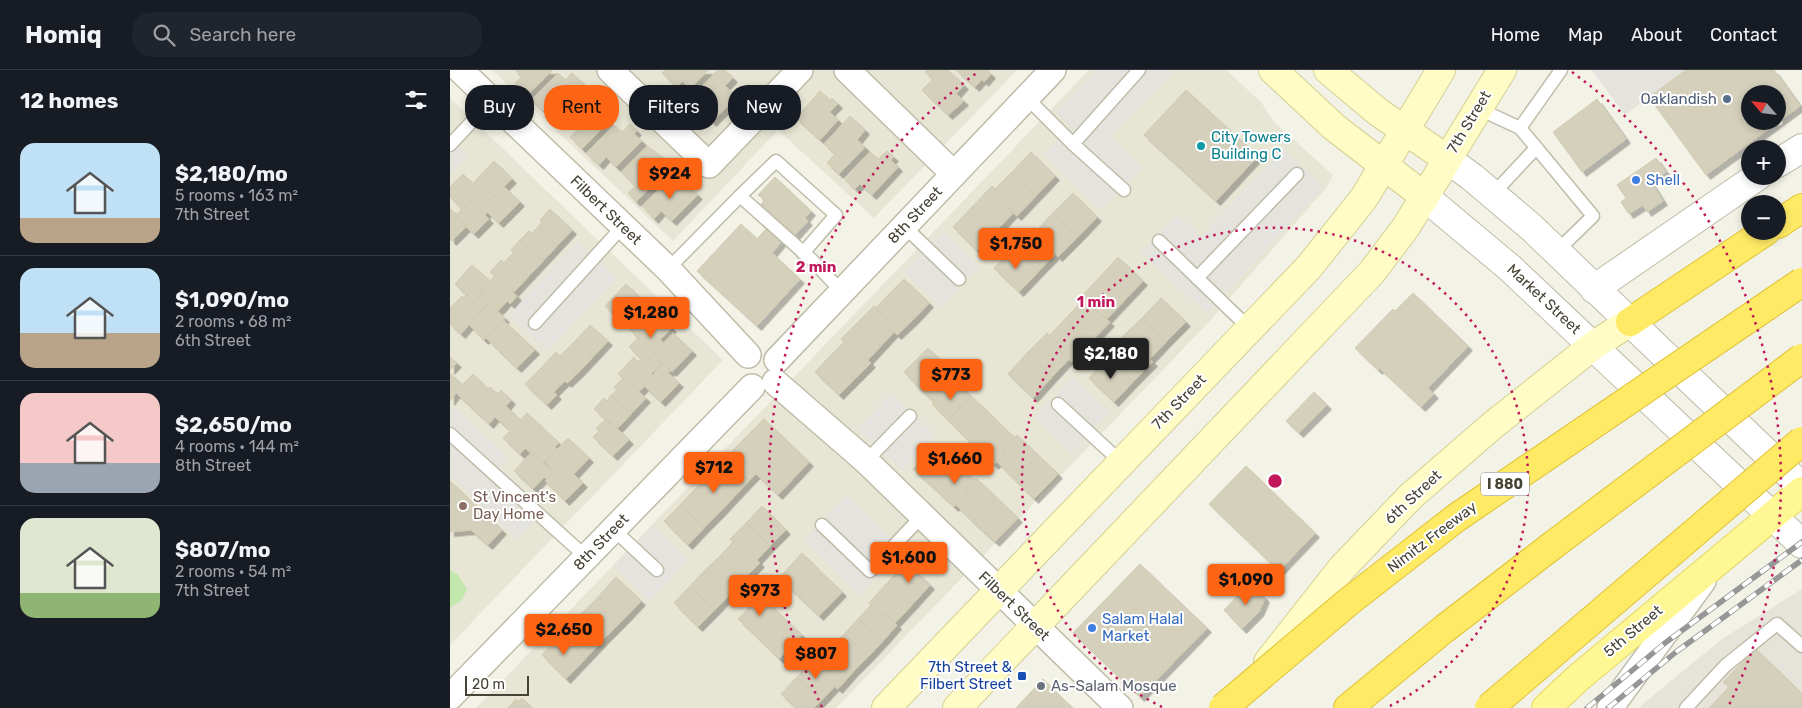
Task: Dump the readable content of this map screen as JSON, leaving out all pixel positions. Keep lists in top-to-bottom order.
{
  "streets": {
    "highway": ["I 880", "Nimitz Freeway"],
    "main road": [
      "7th Street",
      "Market Street",
      "6th Street",
      "5th Street"
    ],
    "street": ["Filbert Street", "8th Street"]
  },
  "crossings": [
    ["7th Street", "Filbert Street"],
    ["7th Street", "Market Street"],
    ["Filbert Street", "8th Street"],
    ["Market Street", "6th Street"],
    ["Market Street", "5th Street"]
  ],
  "places": {
    "other": [
      "Oaklandish",
      "City Towers Building C",
      "Shell",
      "St Vincent's Day Home",
      "Salam Halal Market",
      "As-Salam Mosque"
    ],
    "transit": ["7th Street & Filbert Street"]
  },
  "scale_bar": "20 m",
  "north": "top left",
  "page": {
    "header": "Homiq",
    "search": "Search here",
    "nav": [
      "Home",
      "Map",
      "About",
      "Contact"
    ],
    "heading": "12 homes",
    "map_buttons": ["+", "−"],
    "chip": [
      "Buy",
      "Rent",
      "Filters",
      "New"
    ],
    "list": [
      {
        "name": "$2,180/mo",
        "note": "5 rooms · 163 m² · 7th Street"
      },
      {
        "name": "$1,090/mo",
        "note": "2 rooms · 68 m² · 6th Street"
      },
      {
        "name": "$2,650/mo",
        "note": "4 rooms · 144 m² · 8th Street"
      },
      {
        "name": "$807/mo",
        "note": "2 rooms · 54 m² · 7th Street"
      }
    ],
    "price": [
      "$924",
      "$1,750",
      "$1,280",
      "$2,180",
      "$773",
      "$1,660",
      "$712",
      "$1,600",
      "$1,090",
      "$973",
      "$2,650",
      "$807"
    ],
    "scale": "20 m"
  },
  "rings": ["2 min", "1 min"]
}
